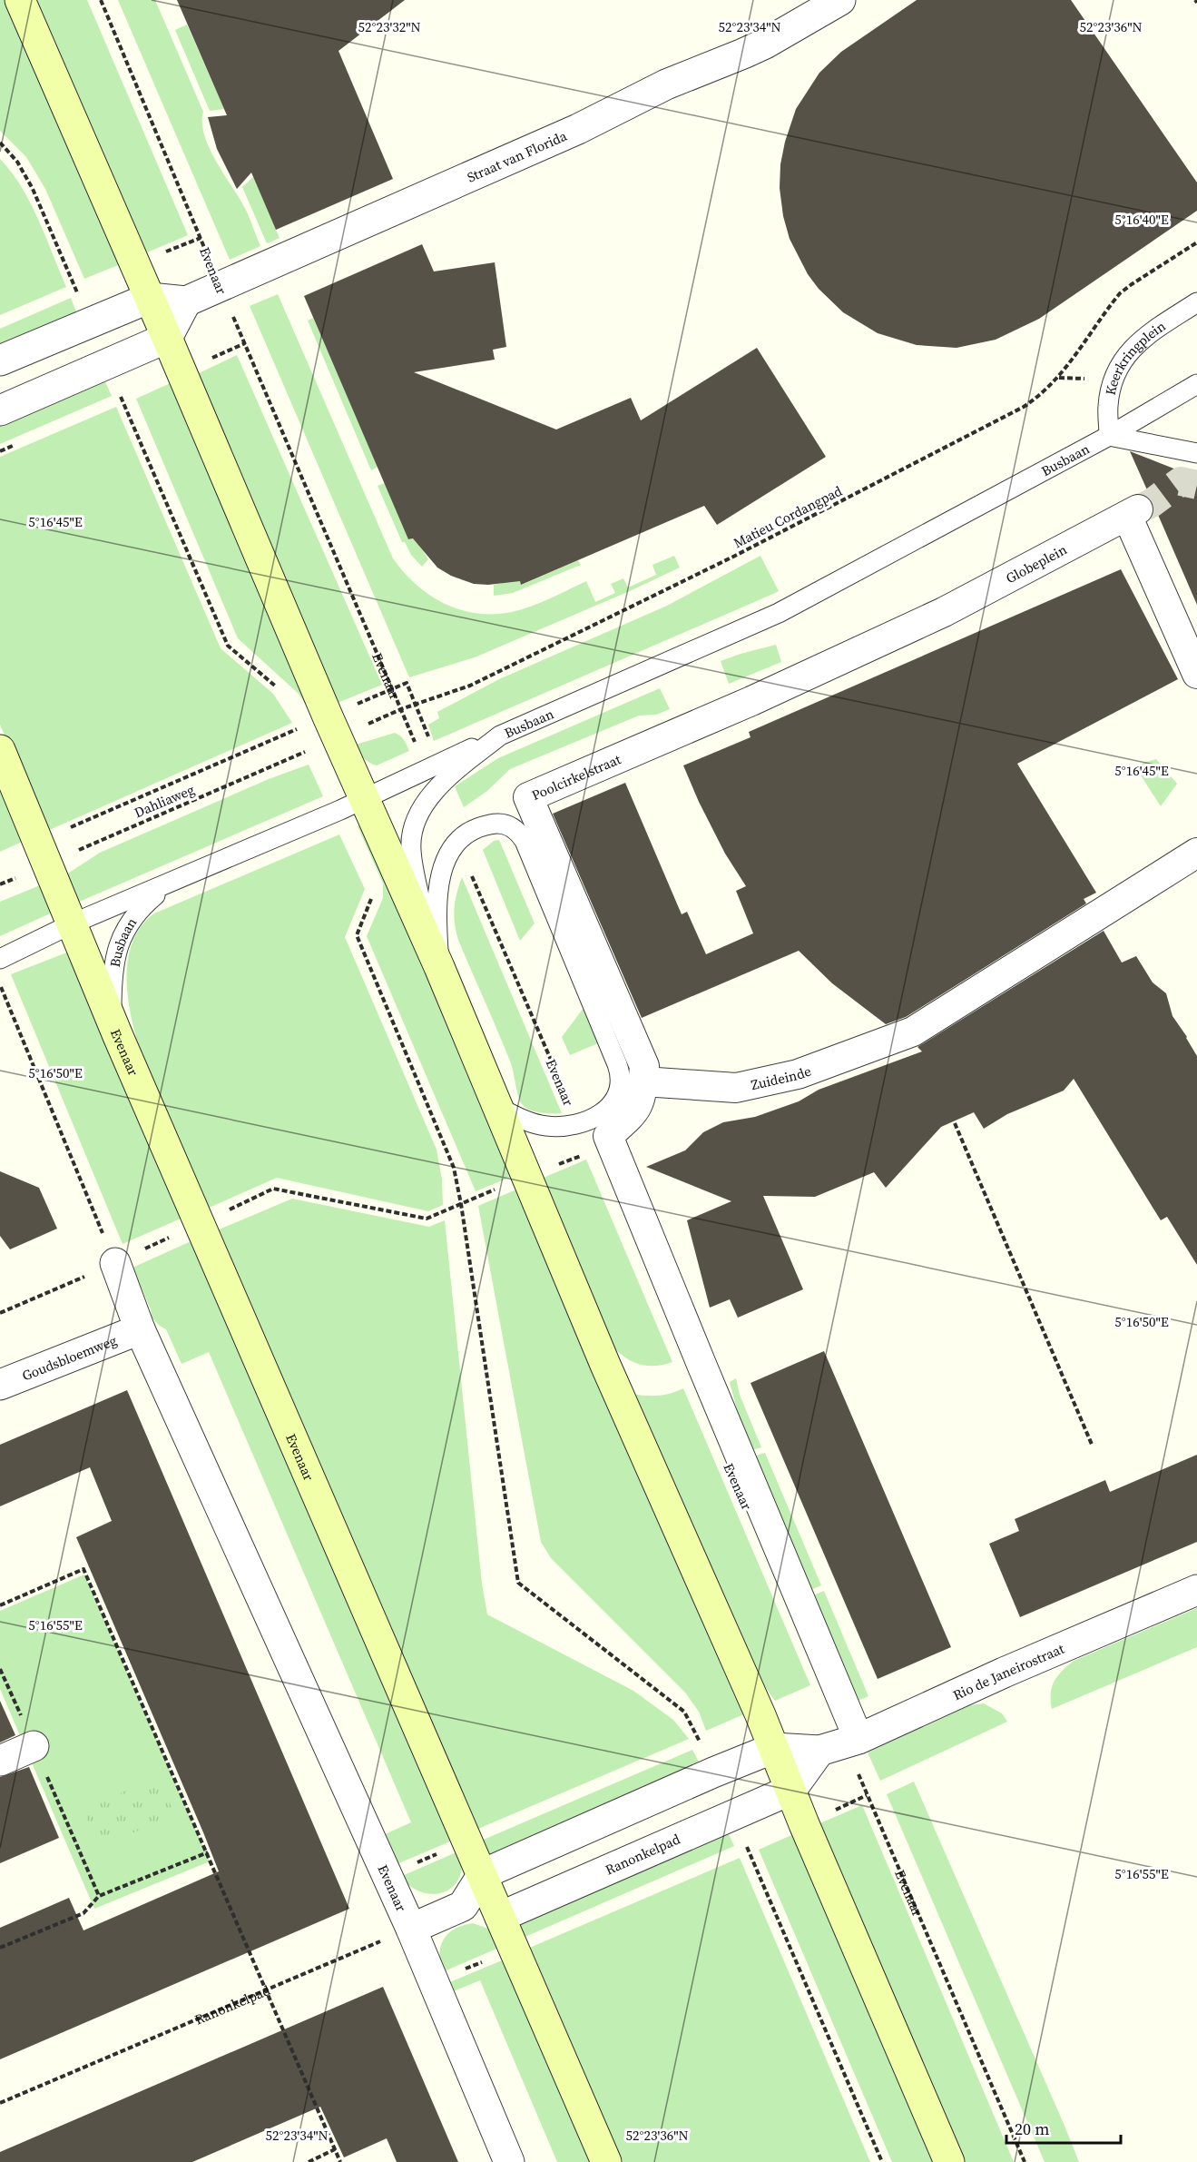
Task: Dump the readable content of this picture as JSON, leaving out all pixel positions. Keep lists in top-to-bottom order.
{
  "streets": {
    "main road": ["Evenaar"],
    "street": [
      "Straat van Florida",
      "Globeplein",
      "Poolcirkelstraat",
      "Zuideinde",
      "Goudsbloemweg",
      "Rio de Janeirostraat",
      "Ranonkelpad"
    ],
    "lane": ["Keerkringplein", "Busbaan"],
    "path": ["Matieu Cordangpad", "Dahliaweg"]
  },
  "crossings": [
    ["Straat van Florida", "Evenaar"],
    ["Evenaar", "Busbaan"],
    ["Evenaar", "Matieu Cordangpad"],
    ["Evenaar", "Dahliaweg"],
    ["Evenaar", "Goudsbloemweg"],
    ["Evenaar", "Rio de Janeirostraat"],
    ["Evenaar", "Ranonkelpad"],
    ["Keerkringplein", "Busbaan"],
    ["Matieu Cordangpad", "Dahliaweg"],
    ["Globeplein", "Poolcirkelstraat"],
    ["Poolcirkelstraat", "Zuideinde"],
    ["Rio de Janeirostraat", "Ranonkelpad"]
  ],
  "scale_bar": "20 m",
  "coordinates": [
    "52°23'32\"N",
    "52°23'34\"N",
    "52°23'36\"N",
    "5°16'40\"E",
    "5°16'45\"E",
    "5°16'50\"E",
    "5°16'55\"E"
  ]
}
